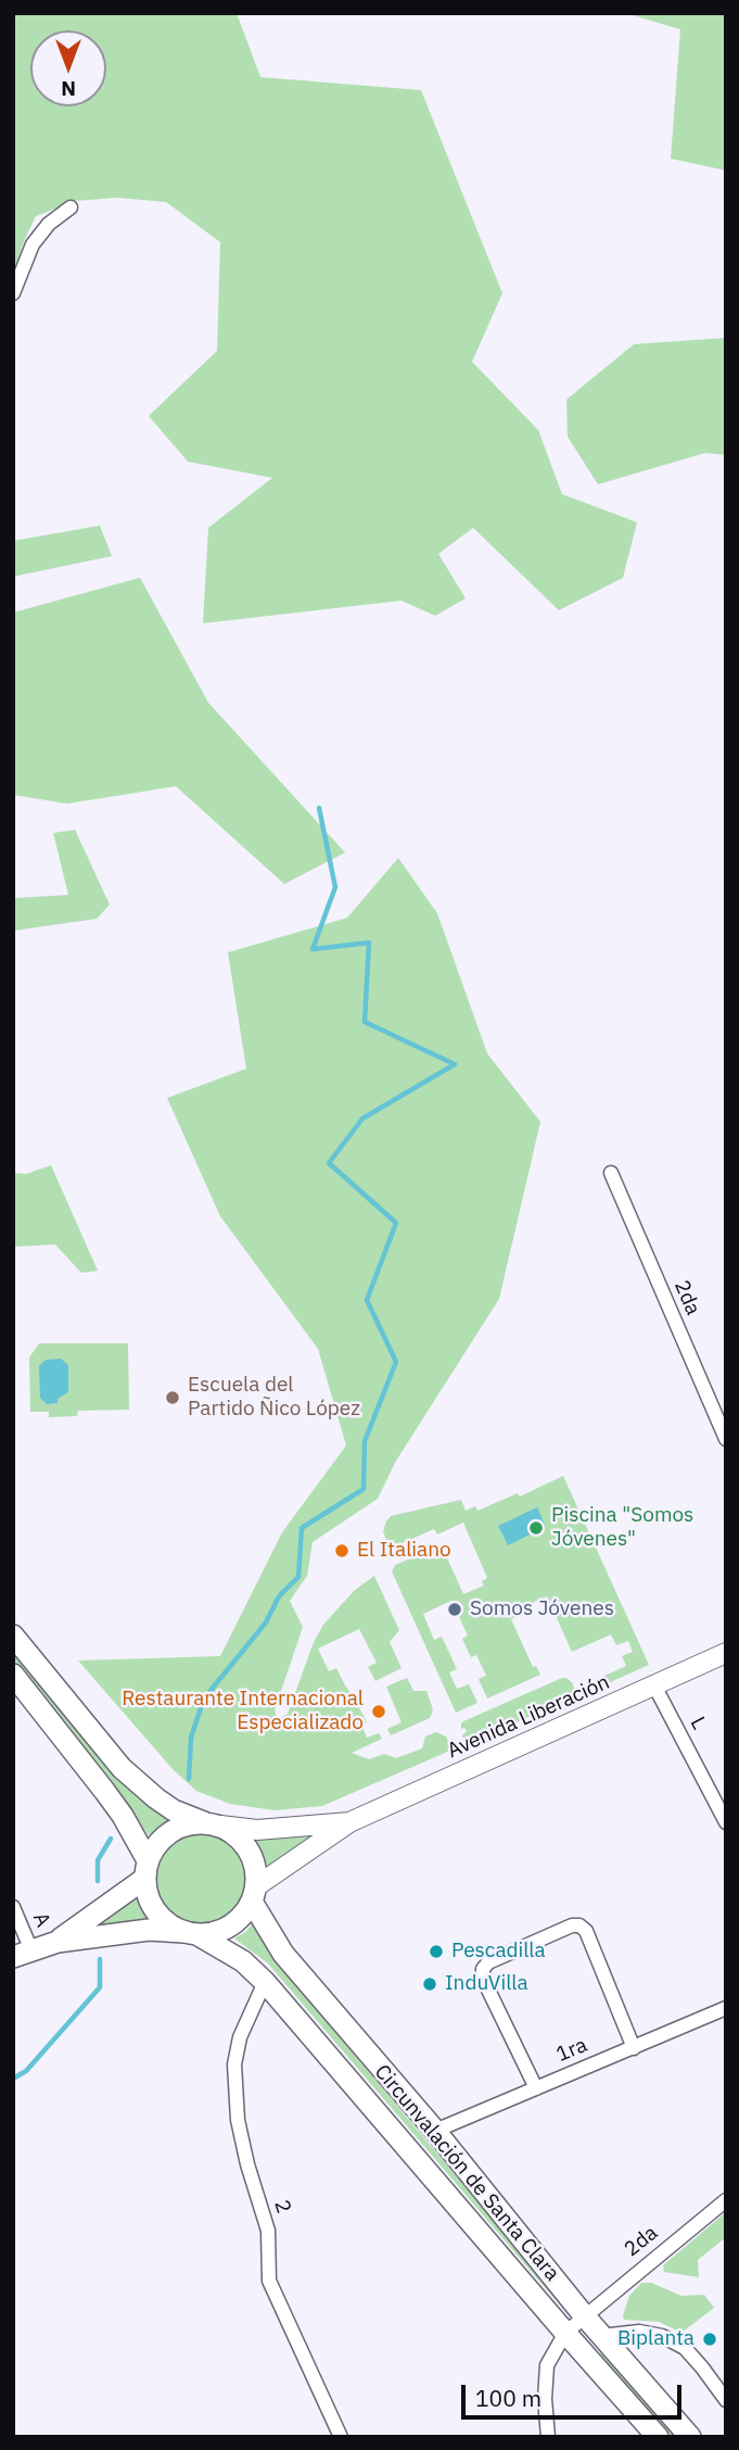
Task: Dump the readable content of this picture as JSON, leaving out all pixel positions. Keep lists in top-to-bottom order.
{
  "streets": {
    "main road": ["Avenida Liberación", "Circunvalación de Santa Clara"],
    "street": [
      "2da",
      "L",
      "A",
      "1ra",
      "2"
    ]
  },
  "crossings": [
    ["2da", "Circunvalación de Santa Clara"],
    ["Avenida Liberación", "L"],
    ["Avenida Liberación", "Circunvalación de Santa Clara"],
    ["1ra", "Circunvalación de Santa Clara"],
    ["Circunvalación de Santa Clara", "2"]
  ],
  "places": [
    "Escuela del Partido Ñico López",
    "Piscina \"Somos Jóvenes\"",
    "El Italiano",
    "Somos Jóvenes",
    "Restaurante Internacional Especializado",
    "Pescadilla",
    "InduVilla",
    "Biplanta"
  ],
  "scale_bar": "100 m",
  "north": "bottom"
}
